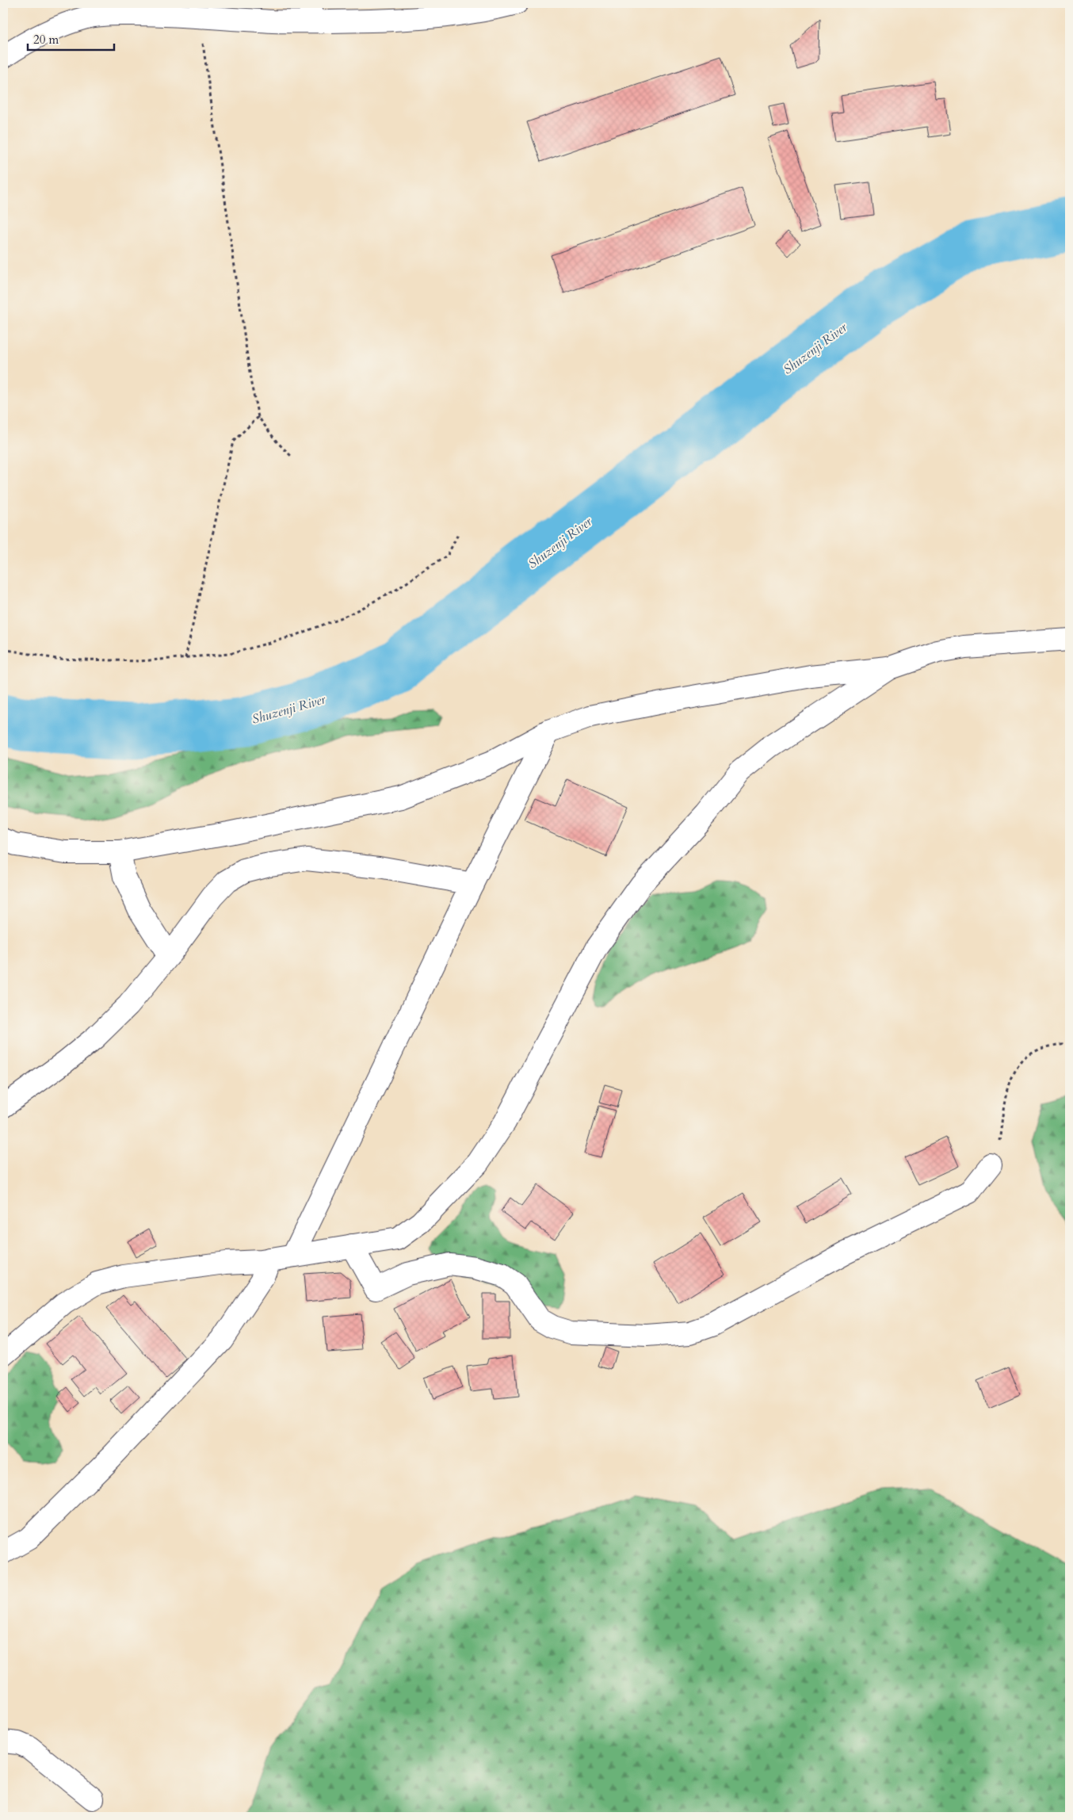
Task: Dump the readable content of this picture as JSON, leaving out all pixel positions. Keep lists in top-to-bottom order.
{
  "water": ["Shuzenji River"],
  "scale_bar": "20 m"
}
